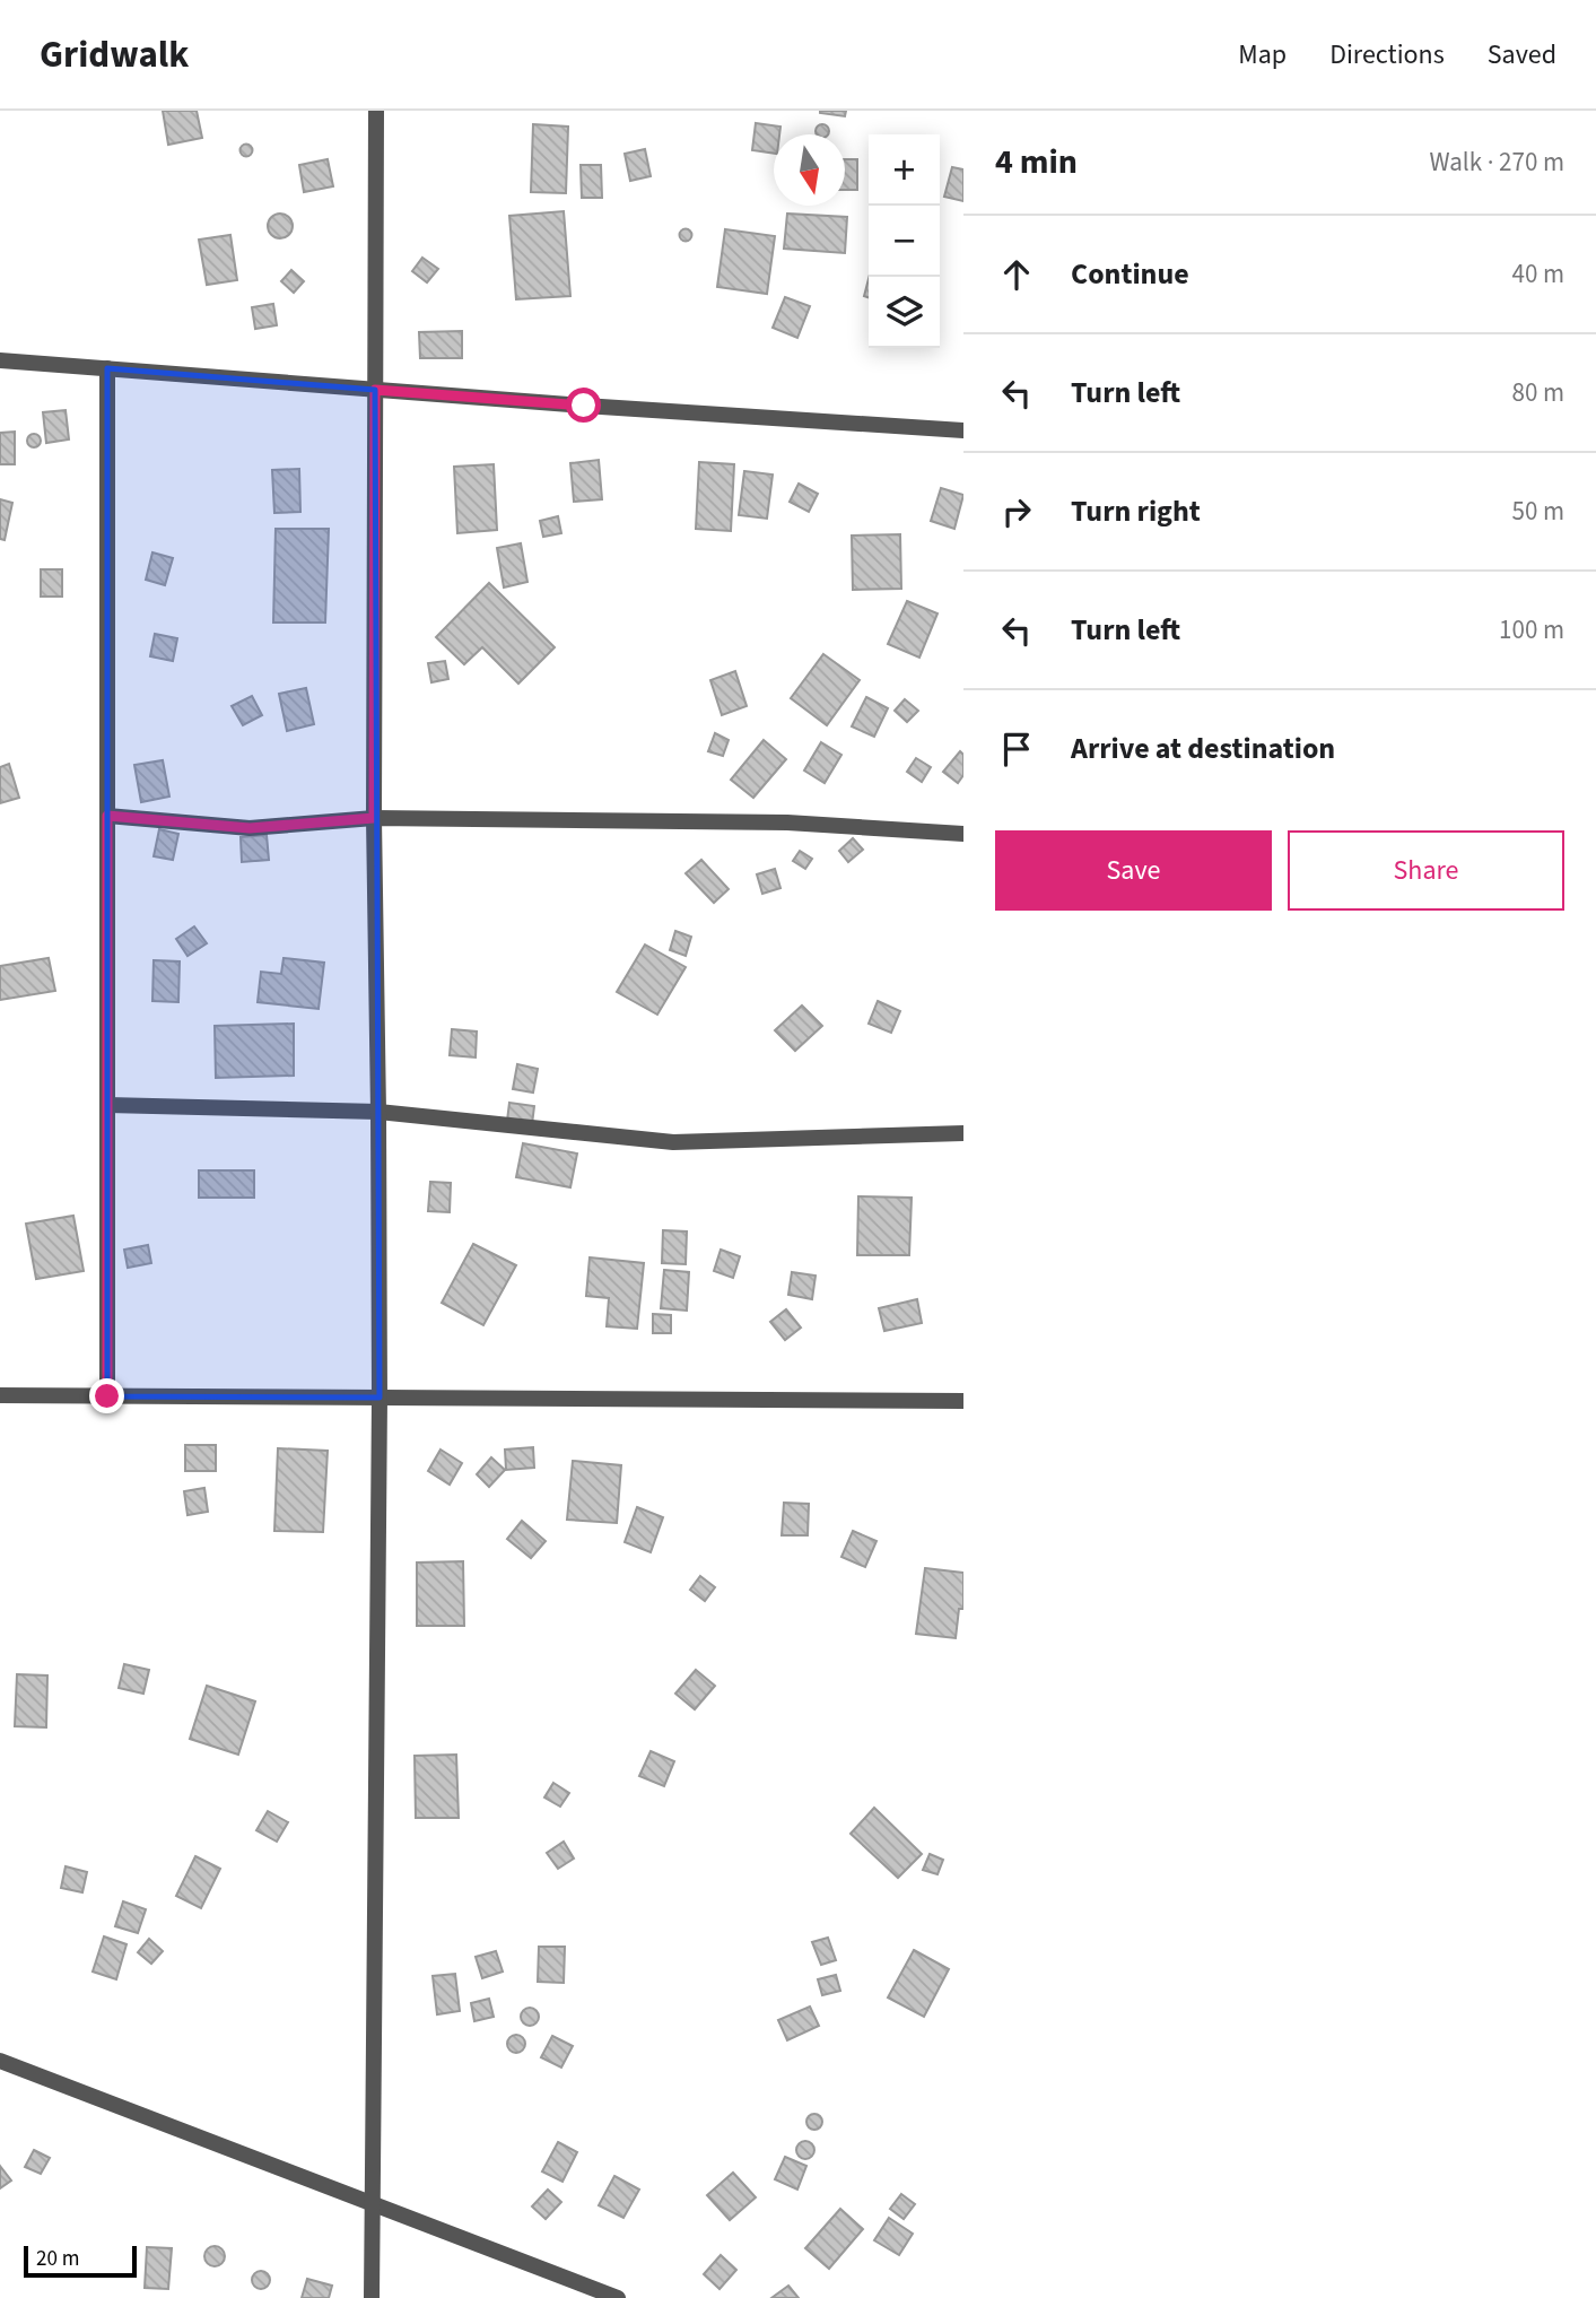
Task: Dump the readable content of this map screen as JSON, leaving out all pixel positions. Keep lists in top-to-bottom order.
{
  "scale_bar": "20 m",
  "north": "bottom",
  "page": {
    "header": "Gridwalk",
    "nav": ["Map", "Directions", "Saved"],
    "heading": ["4 min", "Walk · 270 m"],
    "map_buttons": ["+", "−"],
    "list": [
      ["Continue", "40 m"],
      ["Turn left", "80 m"],
      ["Turn right", "50 m"],
      ["Turn left", "100 m"],
      "Arrive at destination"
    ],
    "buttons": ["Save", "Share"],
    "scale": "20 m"
  }
}
